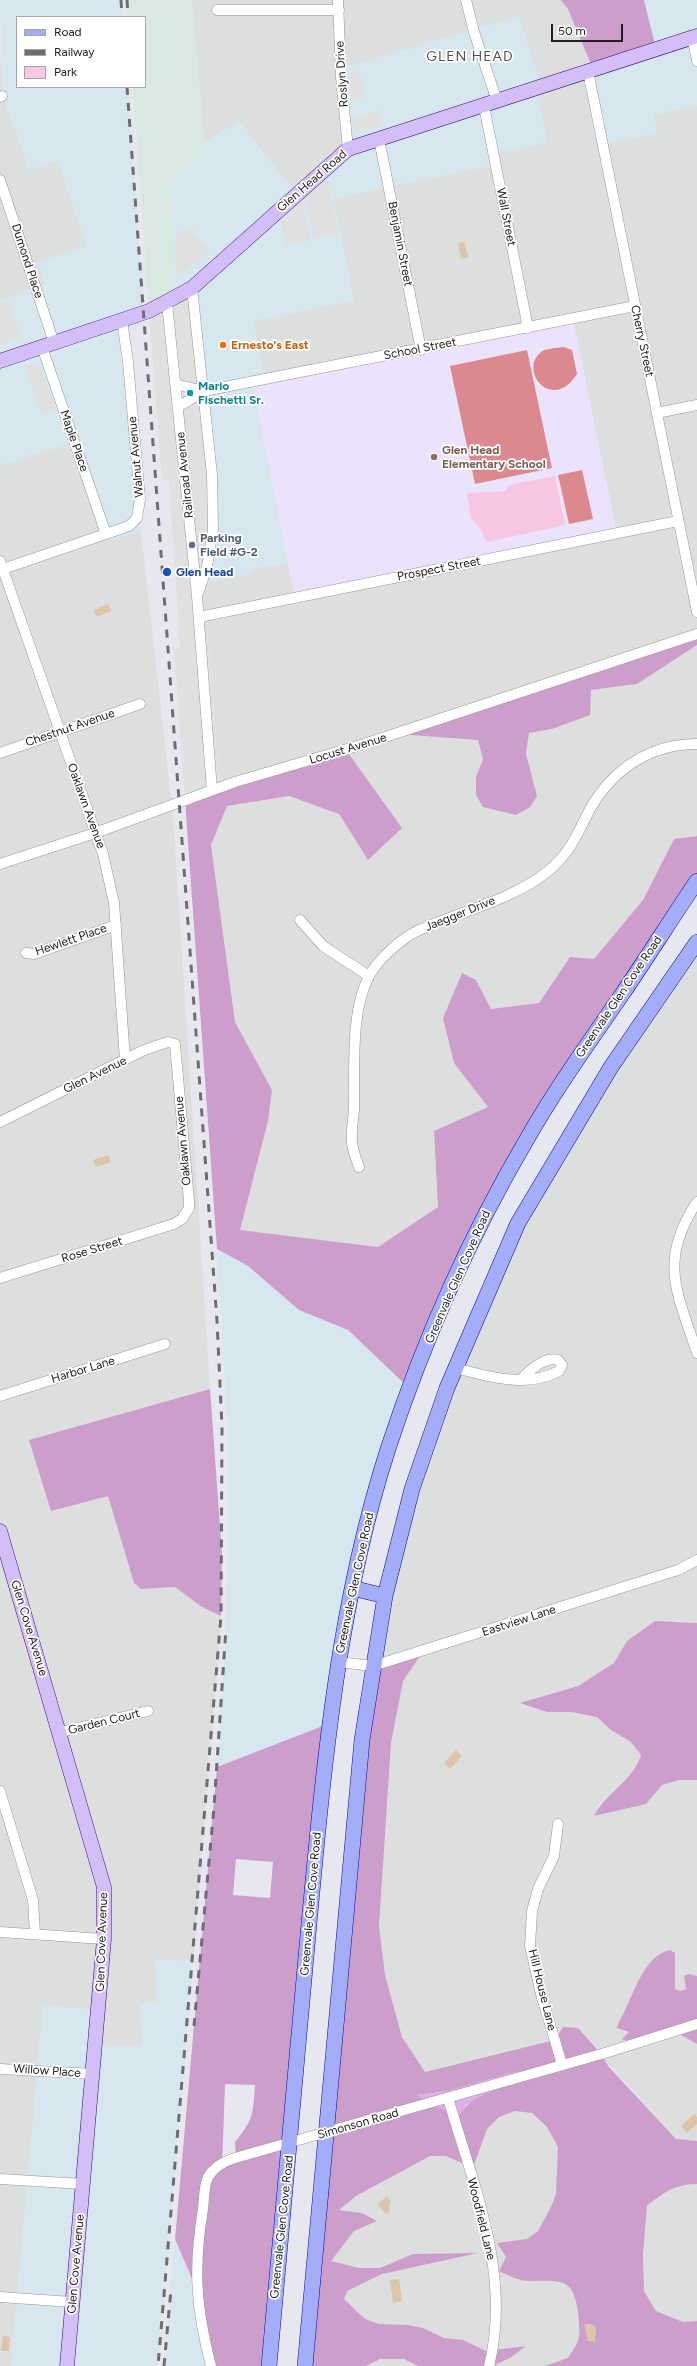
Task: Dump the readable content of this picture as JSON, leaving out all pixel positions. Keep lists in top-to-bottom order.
{
  "streets": {
    "main road": ["Glen Head Road", "Greenvale Glen Cove Road", "Glen Cove Avenue"],
    "street": [
      "Roslyn Drive",
      "Wall Street",
      "Benjamin Street",
      "Dumond Place",
      "Cherry Street",
      "School Street",
      "Maple Place",
      "Walnut Avenue",
      "Railroad Avenue",
      "Prospect Street",
      "Chestnut Avenue",
      "Locust Avenue",
      "Oaklawn Avenue",
      "Jaegger Drive",
      "Hewlett Place",
      "Glen Avenue",
      "Rose Street",
      "Harbor Lane",
      "Eastview Lane",
      "Garden Court",
      "Hill House Lane",
      "Willow Place",
      "Simonson Road",
      "Woodfield Lane"
    ]
  },
  "crossings": [
    ["Roslyn Drive", "Glen Head Road"],
    ["Glen Head Road", "Wall Street"],
    ["Glen Head Road", "Benjamin Street"],
    ["Glen Head Road", "Dumond Place"],
    ["Glen Head Road", "Cherry Street"],
    ["Glen Head Road", "Maple Place"],
    ["Glen Head Road", "Walnut Avenue"],
    ["Glen Head Road", "Railroad Avenue"],
    ["Wall Street", "School Street"],
    ["Benjamin Street", "School Street"],
    ["Dumond Place", "Maple Place"],
    ["Cherry Street", "School Street"],
    ["Cherry Street", "Prospect Street"],
    ["School Street", "Railroad Avenue"],
    ["Maple Place", "Walnut Avenue"],
    ["Walnut Avenue", "Oaklawn Avenue"],
    ["Railroad Avenue", "Prospect Street"],
    ["Railroad Avenue", "Locust Avenue"],
    ["Chestnut Avenue", "Oaklawn Avenue"],
    ["Locust Avenue", "Oaklawn Avenue"],
    ["Oaklawn Avenue", "Hewlett Place"],
    ["Oaklawn Avenue", "Glen Avenue"],
    ["Oaklawn Avenue", "Rose Street"],
    ["Greenvale Glen Cove Road", "Eastview Lane"],
    ["Greenvale Glen Cove Road", "Simonson Road"],
    ["Glen Cove Avenue", "Garden Court"],
    ["Glen Cove Avenue", "Willow Place"],
    ["Hill House Lane", "Simonson Road"],
    ["Simonson Road", "Woodfield Lane"]
  ],
  "districts": ["GLEN HEAD"],
  "places": [
    "Ernesto's East",
    "Mario Fischetti Sr.",
    "Glen Head Elementary School",
    "Parking Field #G-2",
    "Glen Head"
  ],
  "legend": ["Road", "Railway", "Park"],
  "scale_bar": "50 m"
}
